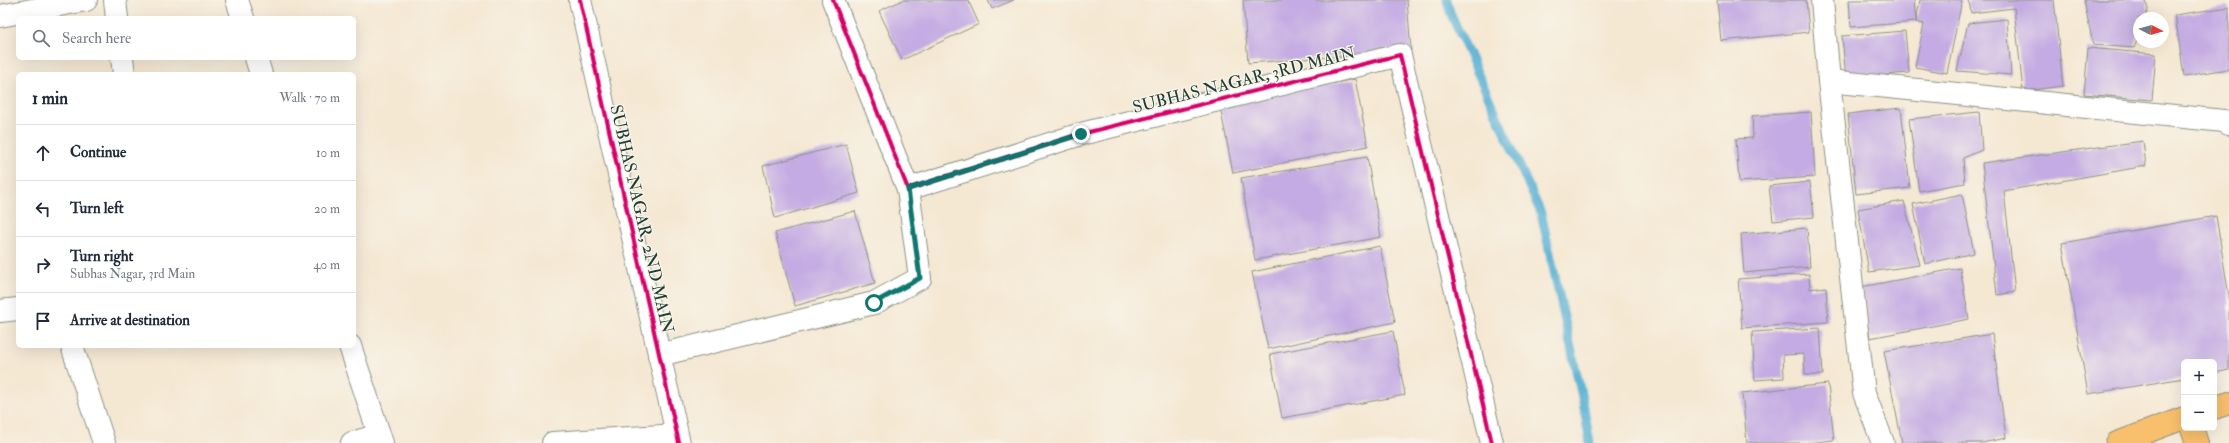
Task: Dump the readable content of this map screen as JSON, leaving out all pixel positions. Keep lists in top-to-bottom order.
{
  "streets": {
    "street": ["SUBHAS NAGAR, 3RD MAIN", "SUBHAS NAGAR, 2ND MAIN"]
  },
  "north": "right",
  "page": {
    "search": "Search here",
    "heading": ["1 min", "Walk · 70 m"],
    "list": [
      ["Continue", "10 m"],
      ["Turn left", "20 m"],
      ["Turn right", "Subhas Nagar, 3rd Main", "40 m"],
      "Arrive at destination"
    ],
    "map_buttons": ["+", "−"]
  }
}
